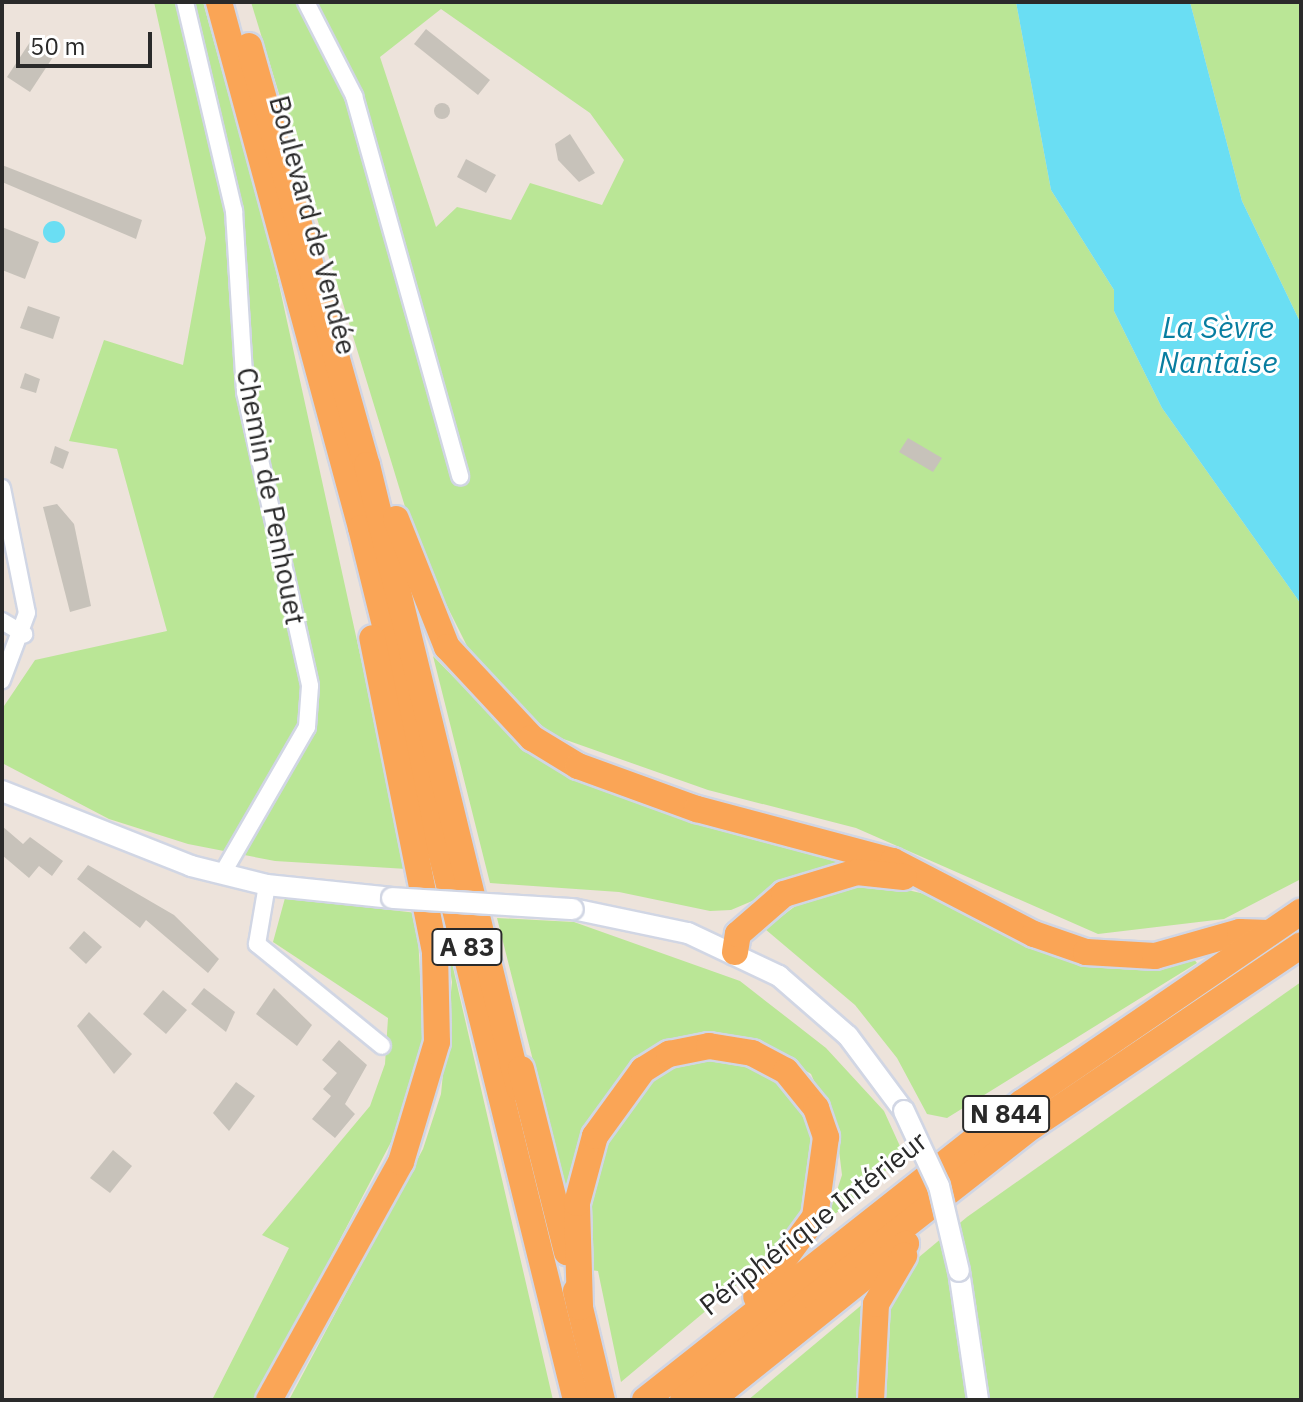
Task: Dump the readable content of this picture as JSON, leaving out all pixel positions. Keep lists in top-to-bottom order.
{
  "streets": {
    "highway": [
      "Boulevard de Vendée",
      "A 83",
      "N 844",
      "Périphérique Intérieur"
    ],
    "street": ["Chemin de Penhouet"]
  },
  "water": ["La Sèvre Nantaise"],
  "scale_bar": "50 m"
}
